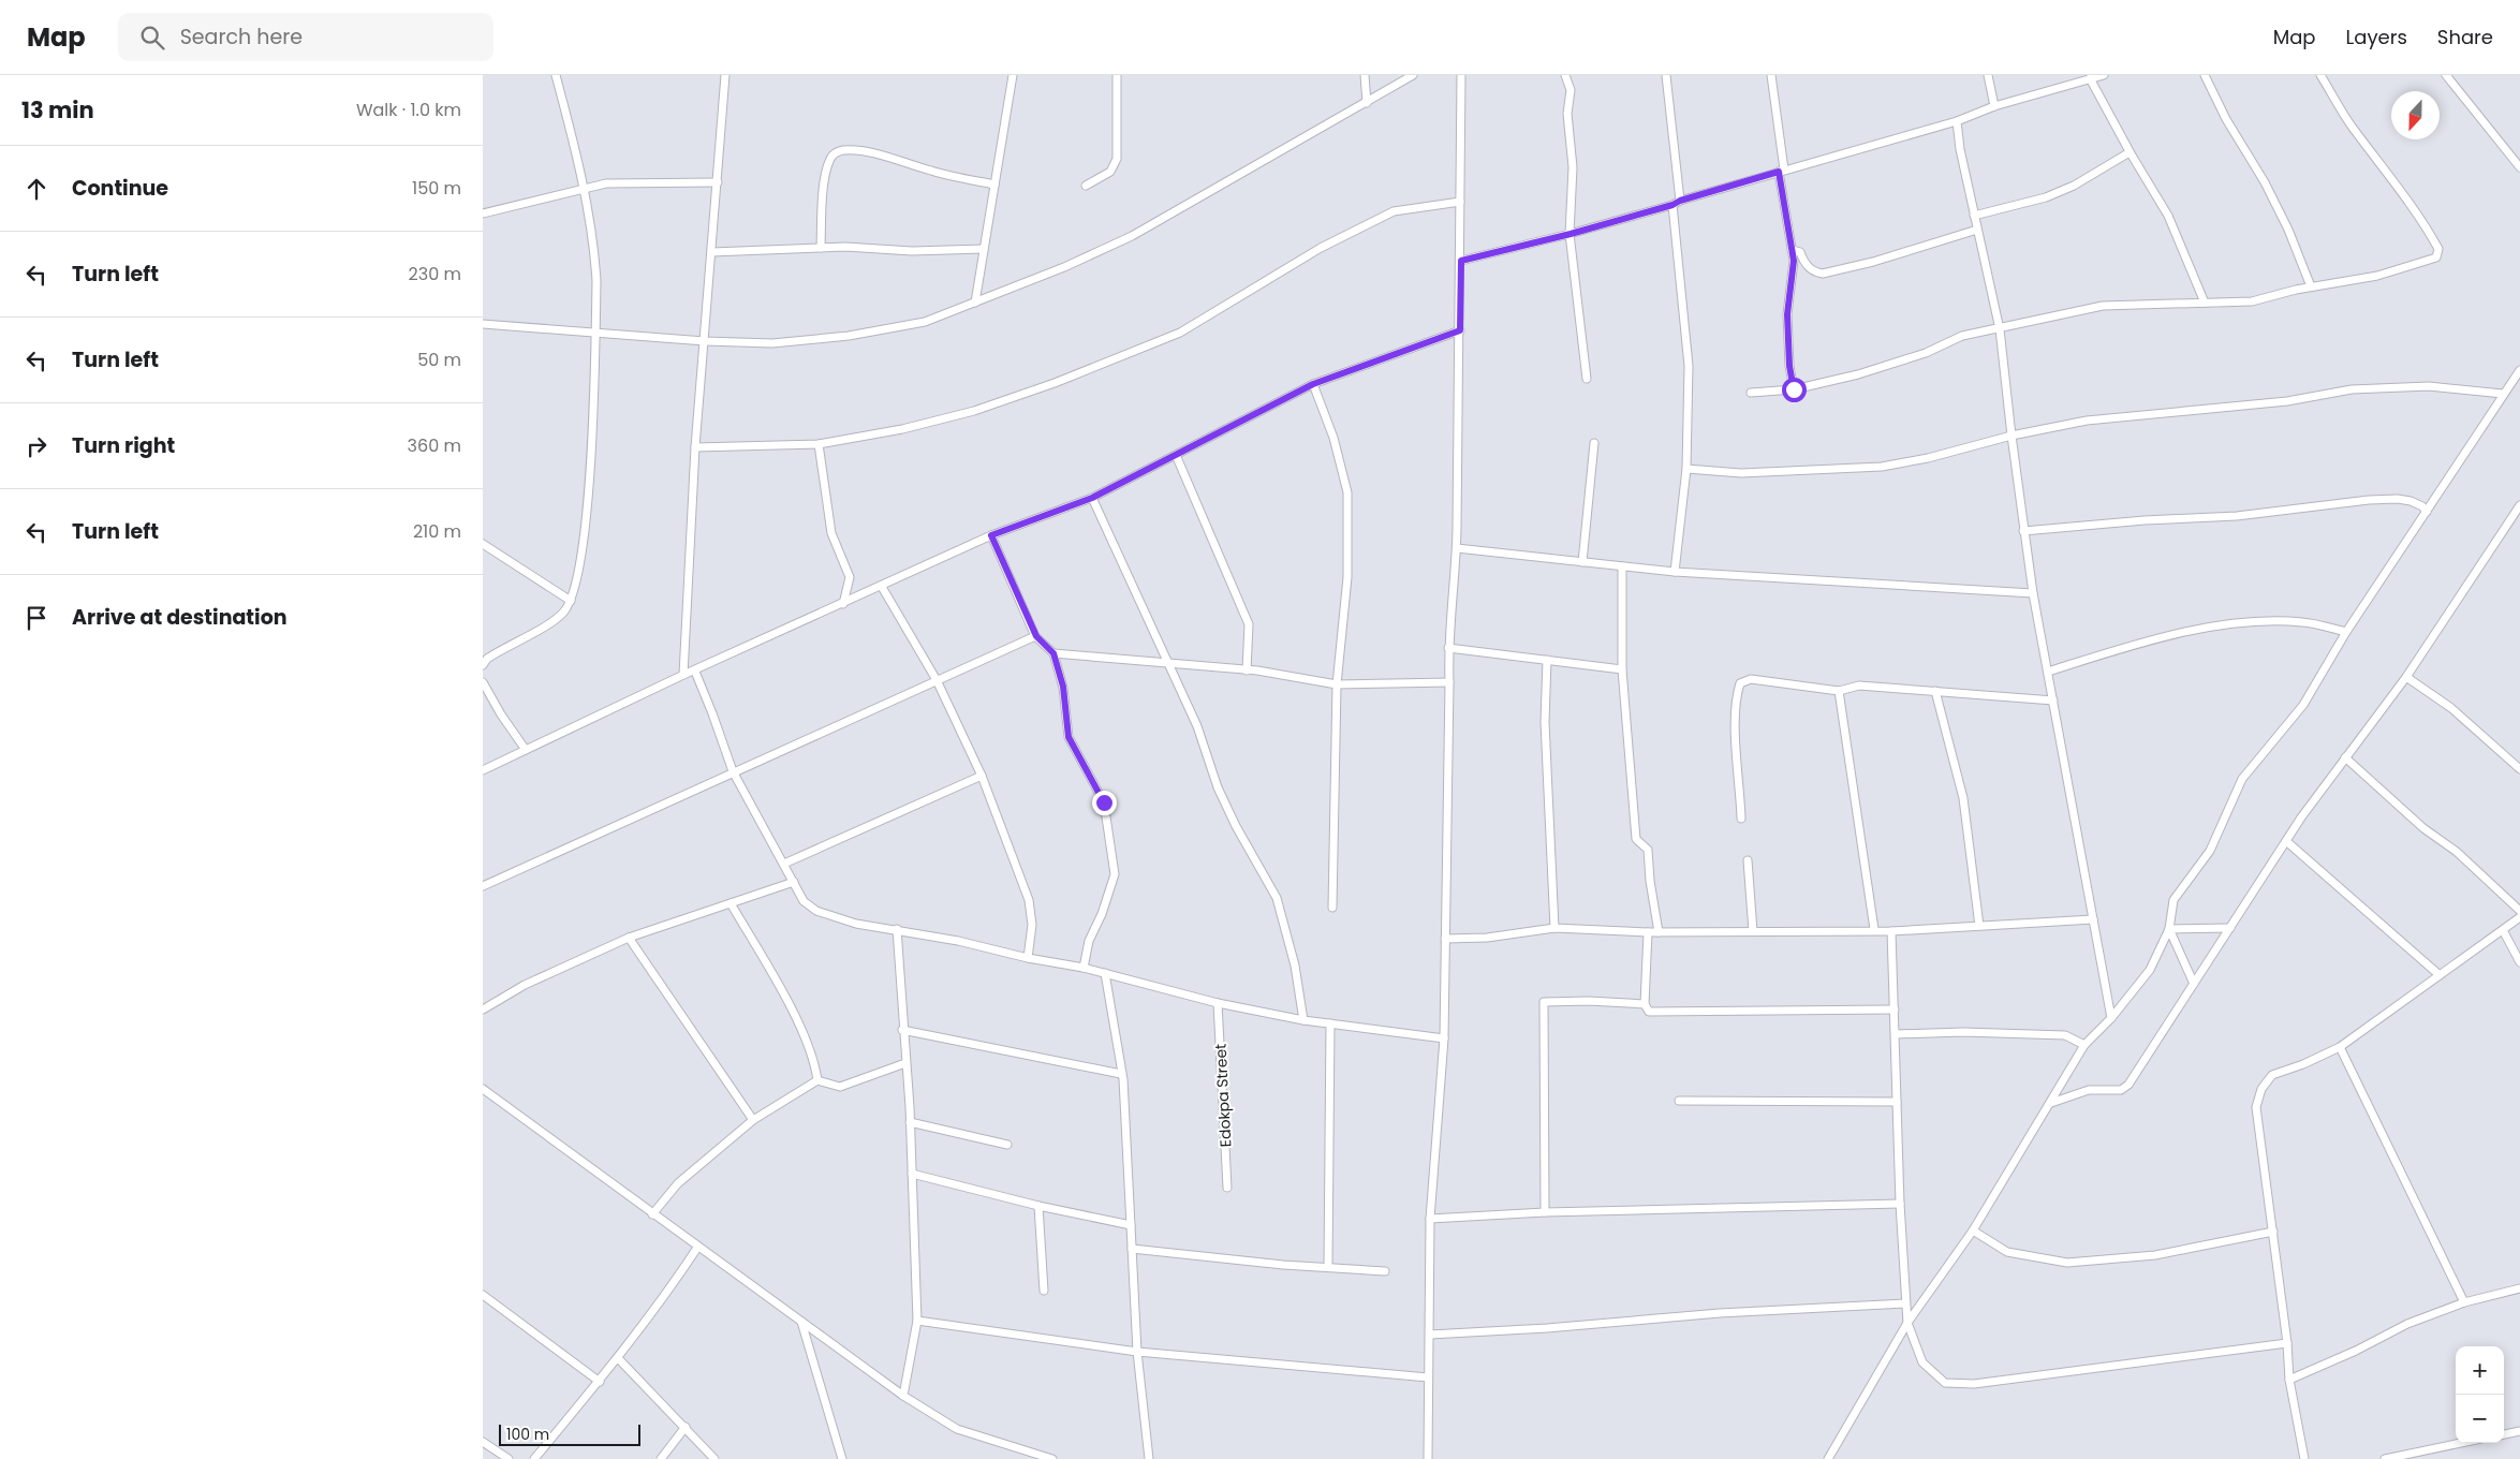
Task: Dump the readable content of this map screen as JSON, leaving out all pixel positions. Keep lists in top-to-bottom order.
{
  "streets": {
    "street": ["Edokpa Street"]
  },
  "scale_bar": "100 m",
  "north": "bottom",
  "page": {
    "header": "Map",
    "search": "Search here",
    "nav": ["Map", "Layers", "Share"],
    "heading": ["13 min", "Walk · 1.0 km"],
    "list": [
      ["Continue", "150 m"],
      ["Turn left", "230 m"],
      ["Turn left", "50 m"],
      ["Turn right", "360 m"],
      ["Turn left", "210 m"],
      "Arrive at destination"
    ],
    "map_buttons": ["+", "−"],
    "scale": "100 m"
  }
}
